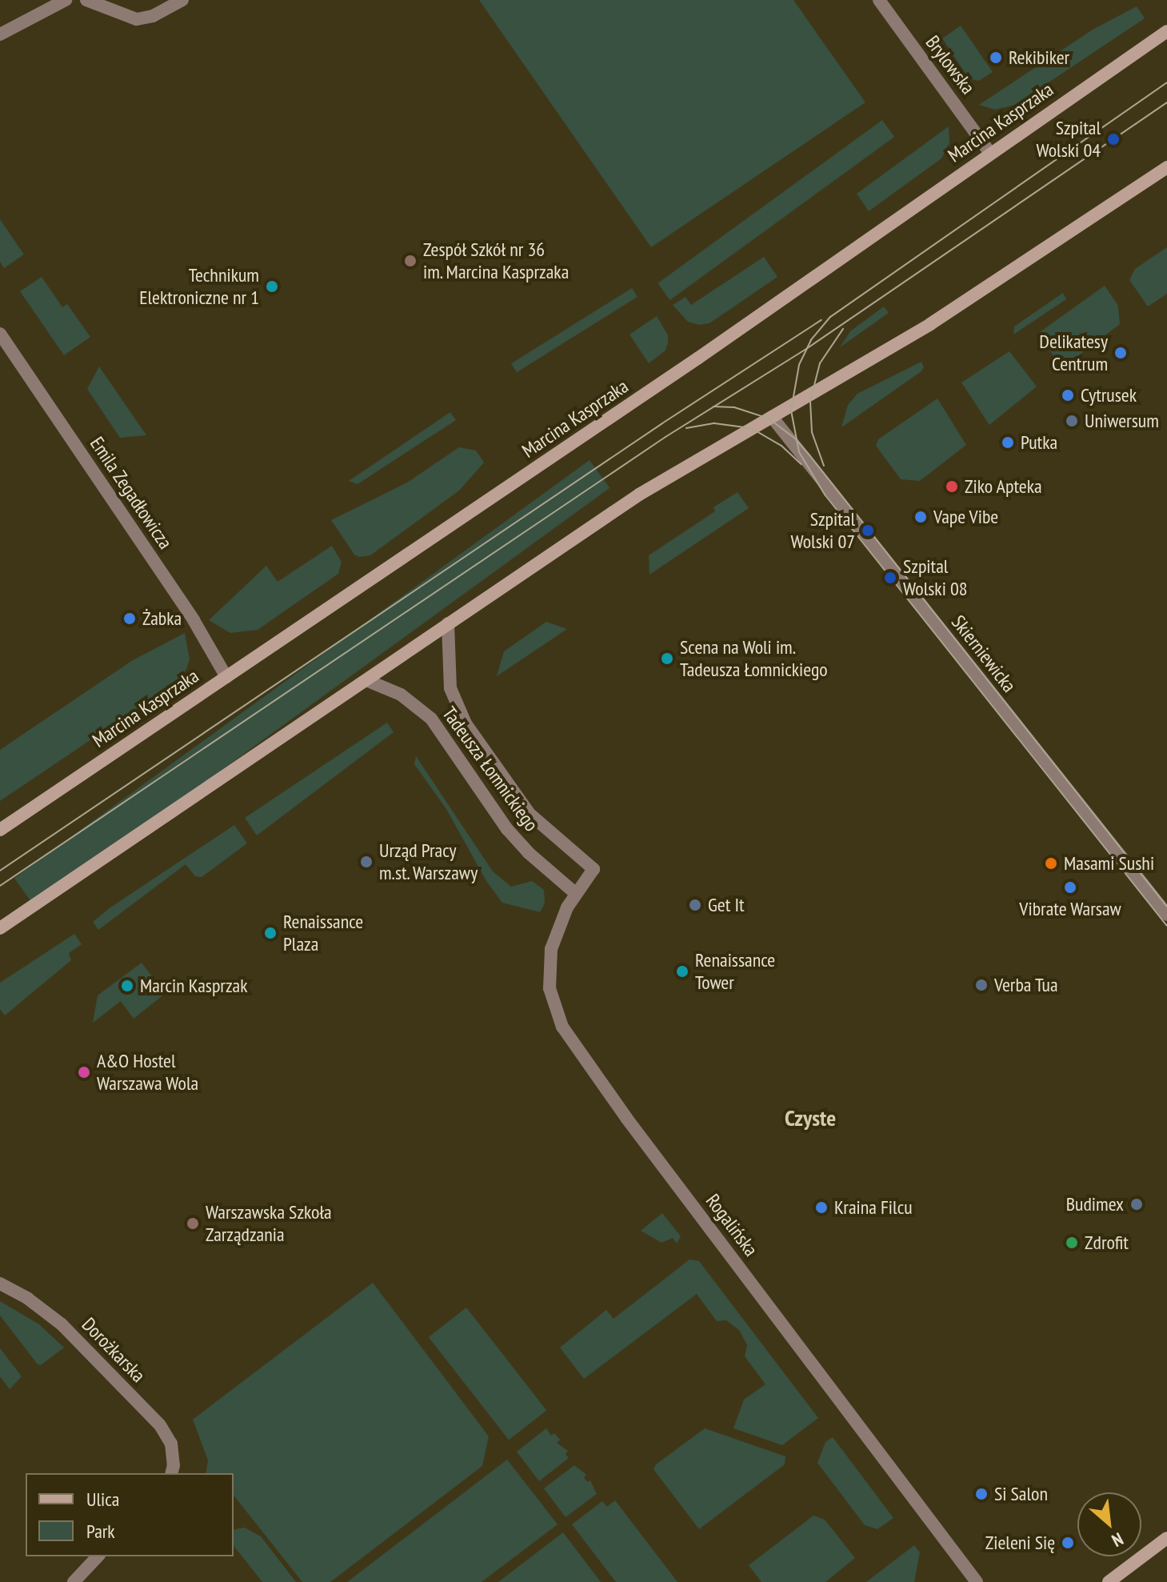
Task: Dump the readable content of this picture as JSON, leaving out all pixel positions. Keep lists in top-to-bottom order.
{
  "streets": {
    "main road": ["Marcina Kasprzaka"],
    "street": [
      "Brylowska",
      "Emila Zegadłowicza",
      "Skierniewicka",
      "Tadeusza Łomnickiego",
      "Rogalińska",
      "Dorożkarska"
    ]
  },
  "crossings": [
    ["Brylowska", "Marcina Kasprzaka"],
    ["Marcina Kasprzaka", "Emila Zegadłowicza"],
    ["Tadeusza Łomnickiego", "Rogalińska"]
  ],
  "districts": ["Czyste"],
  "places": [
    "Rekibiker",
    "Szpital Wolski 04",
    "Zespół Szkół nr 36 im. Marcina Kasprzaka",
    "Technikum Elektroniczne nr 1",
    "Delikatesy Centrum",
    "Cytrusek",
    "Uniwersum",
    "Putka",
    "Ziko Apteka",
    "Vape Vibe",
    "Szpital Wolski 07",
    "Szpital Wolski 08",
    "Żabka",
    "Scena na Woli im. Tadeusza Łomnickiego",
    "Urząd Pracy m.st. Warszawy",
    "Masami Sushi",
    "Vibrate Warsaw",
    "Get It",
    "Renaissance Plaza",
    "Renaissance Tower",
    "Verba Tua",
    "Marcin Kasprzak",
    "A&O Hostel Warszawa Wola",
    "Budimex",
    "Kraina Filcu",
    "Warszawska Szkoła Zarządzania",
    "Zdrofit",
    "Si Salon",
    "Zieleni Się"
  ],
  "legend": ["Ulica", "Park"],
  "north": "bottom right"
}
